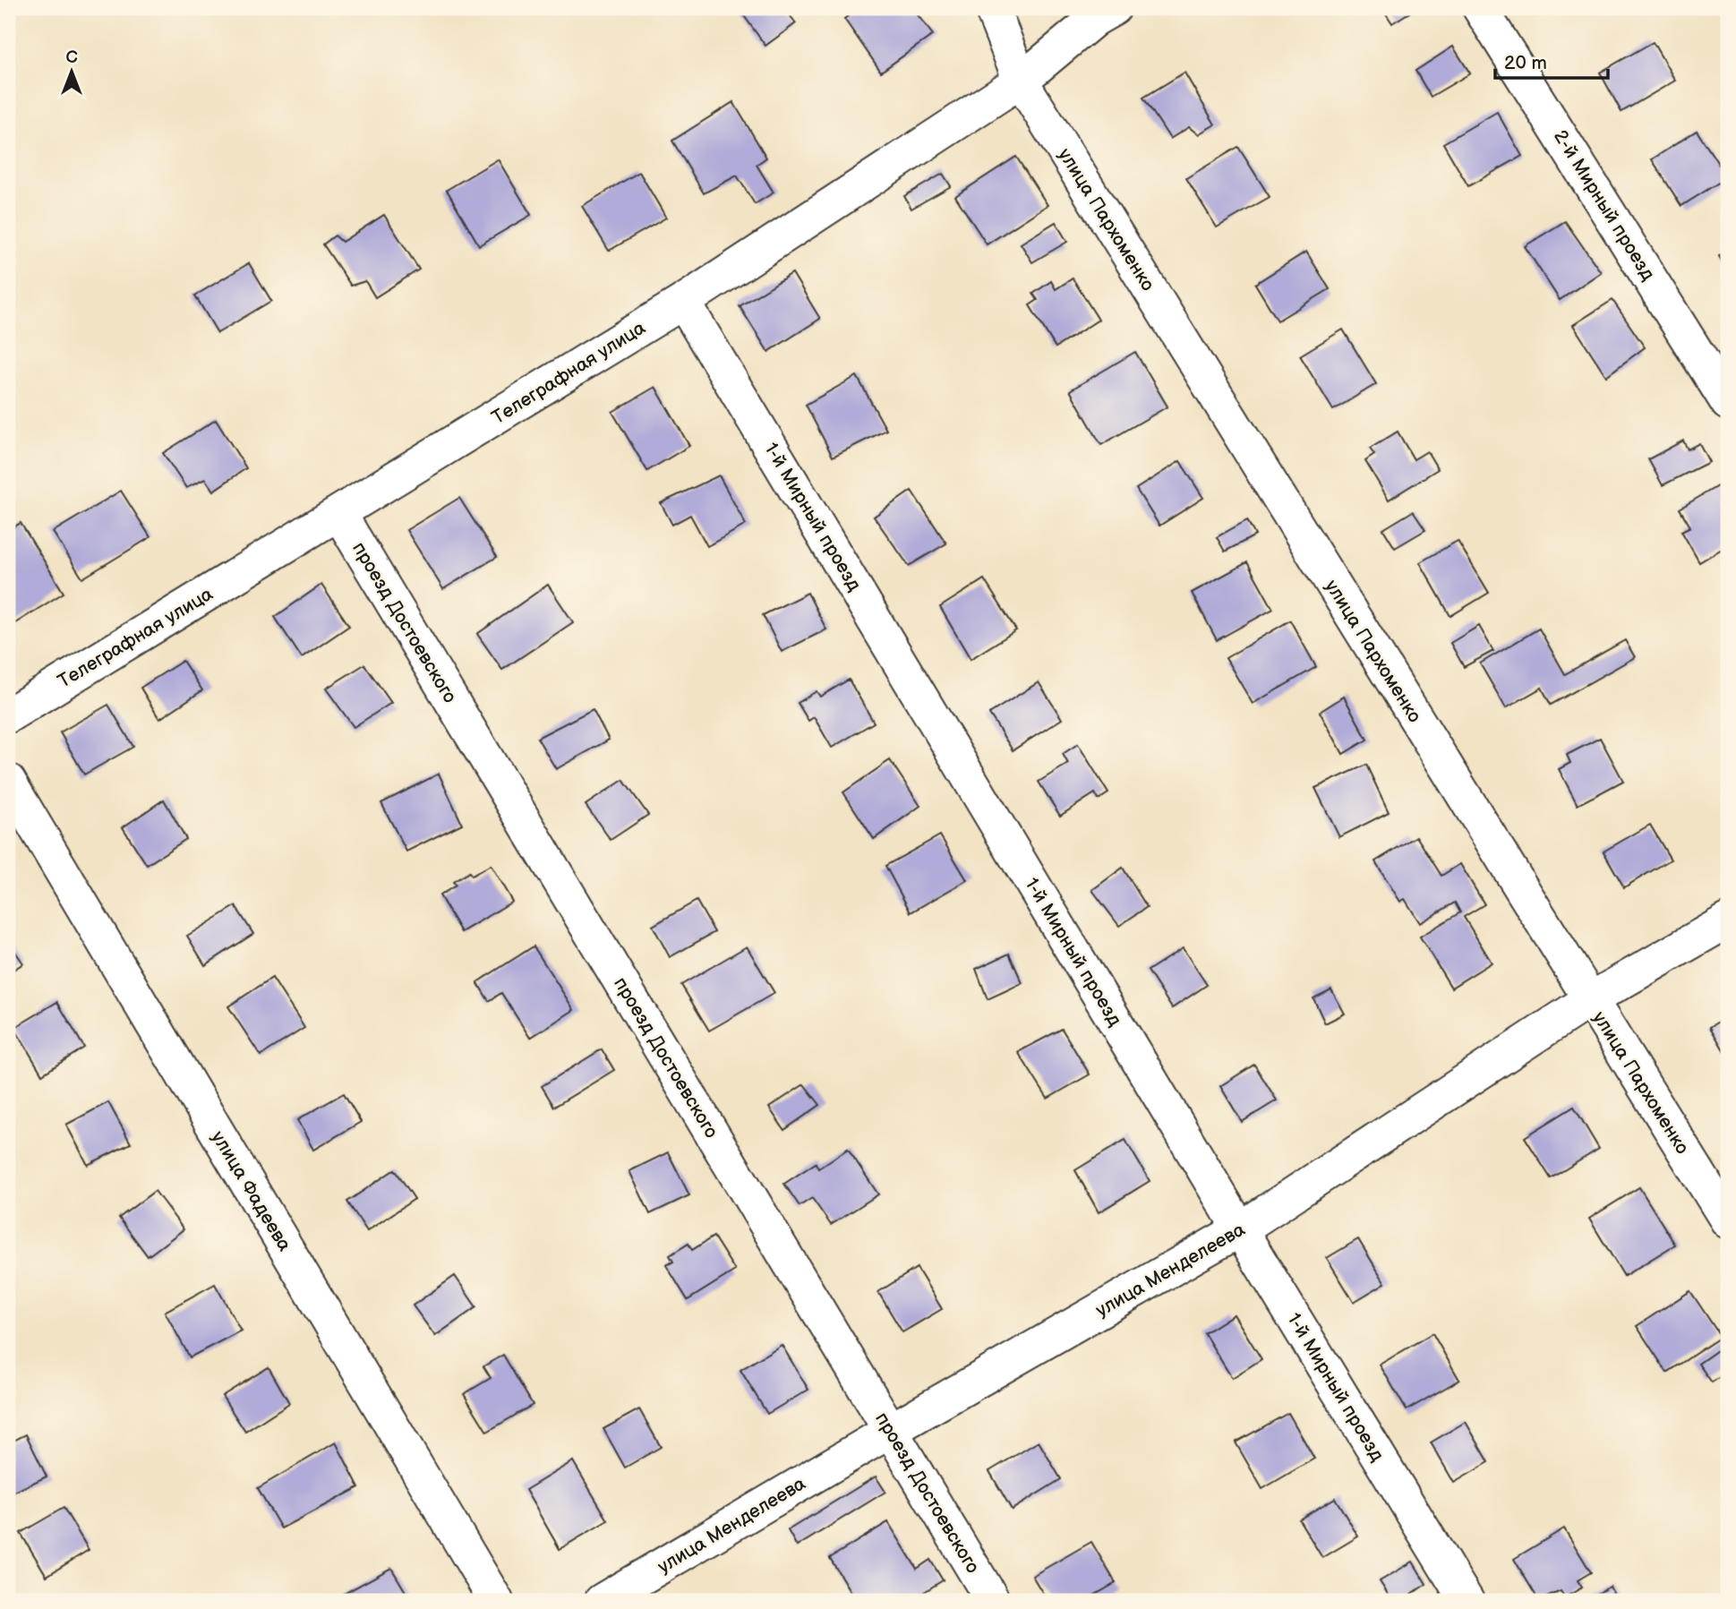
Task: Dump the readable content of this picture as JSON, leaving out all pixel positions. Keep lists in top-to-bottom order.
{
  "streets": {
    "street": [
      "2-й Мирный проезд",
      "улица Пархоменко",
      "Телеграфная улица",
      "1-й Мирный проезд",
      "проезд Достоевского",
      "улица Фадеева",
      "улица Менделеева"
    ]
  },
  "crossings": [
    ["улица Пархоменко", "Телеграфная улица"],
    ["улица Пархоменко", "улица Менделеева"],
    ["Телеграфная улица", "1-й Мирный проезд"],
    ["Телеграфная улица", "проезд Достоевского"],
    ["1-й Мирный проезд", "улица Менделеева"],
    ["проезд Достоевского", "улица Менделеева"]
  ],
  "scale_bar": "20 m",
  "north": "top"
}
